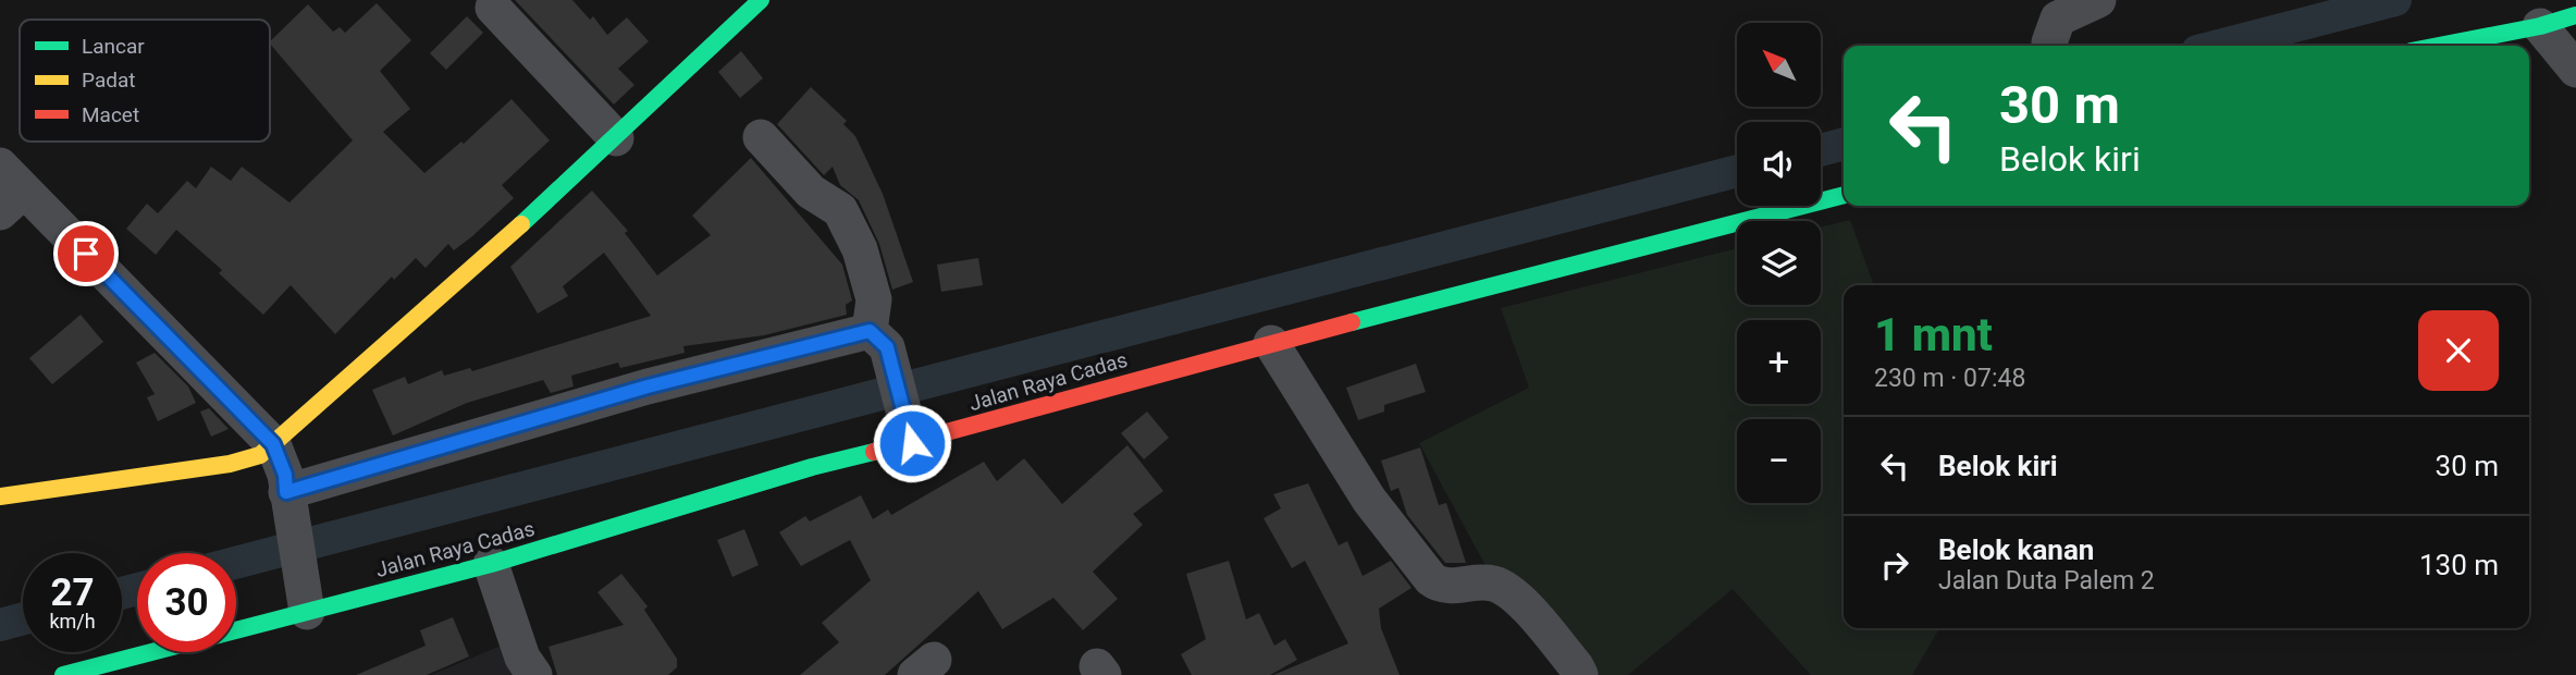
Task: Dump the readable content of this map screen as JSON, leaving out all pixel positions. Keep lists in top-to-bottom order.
{
  "streets": {
    "street": ["Jalan Raya Cadas"]
  },
  "legend": ["Lancar", "Padat", "Macet"],
  "north": "top left",
  "page": {
    "map_buttons": ["+", "−"],
    "turn": ["30 m", "Belok kiri"],
    "heading": ["1 mnt", "230 m · 07:48"],
    "list": [
      {
        "name": "Belok kiri",
        "value": "30 m"
      },
      {
        "name": "Belok kanan",
        "note": "Jalan Duta Palem 2",
        "value": "130 m"
      }
    ],
    "speed": "27 km/h",
    "limit": "30"
  }
}
